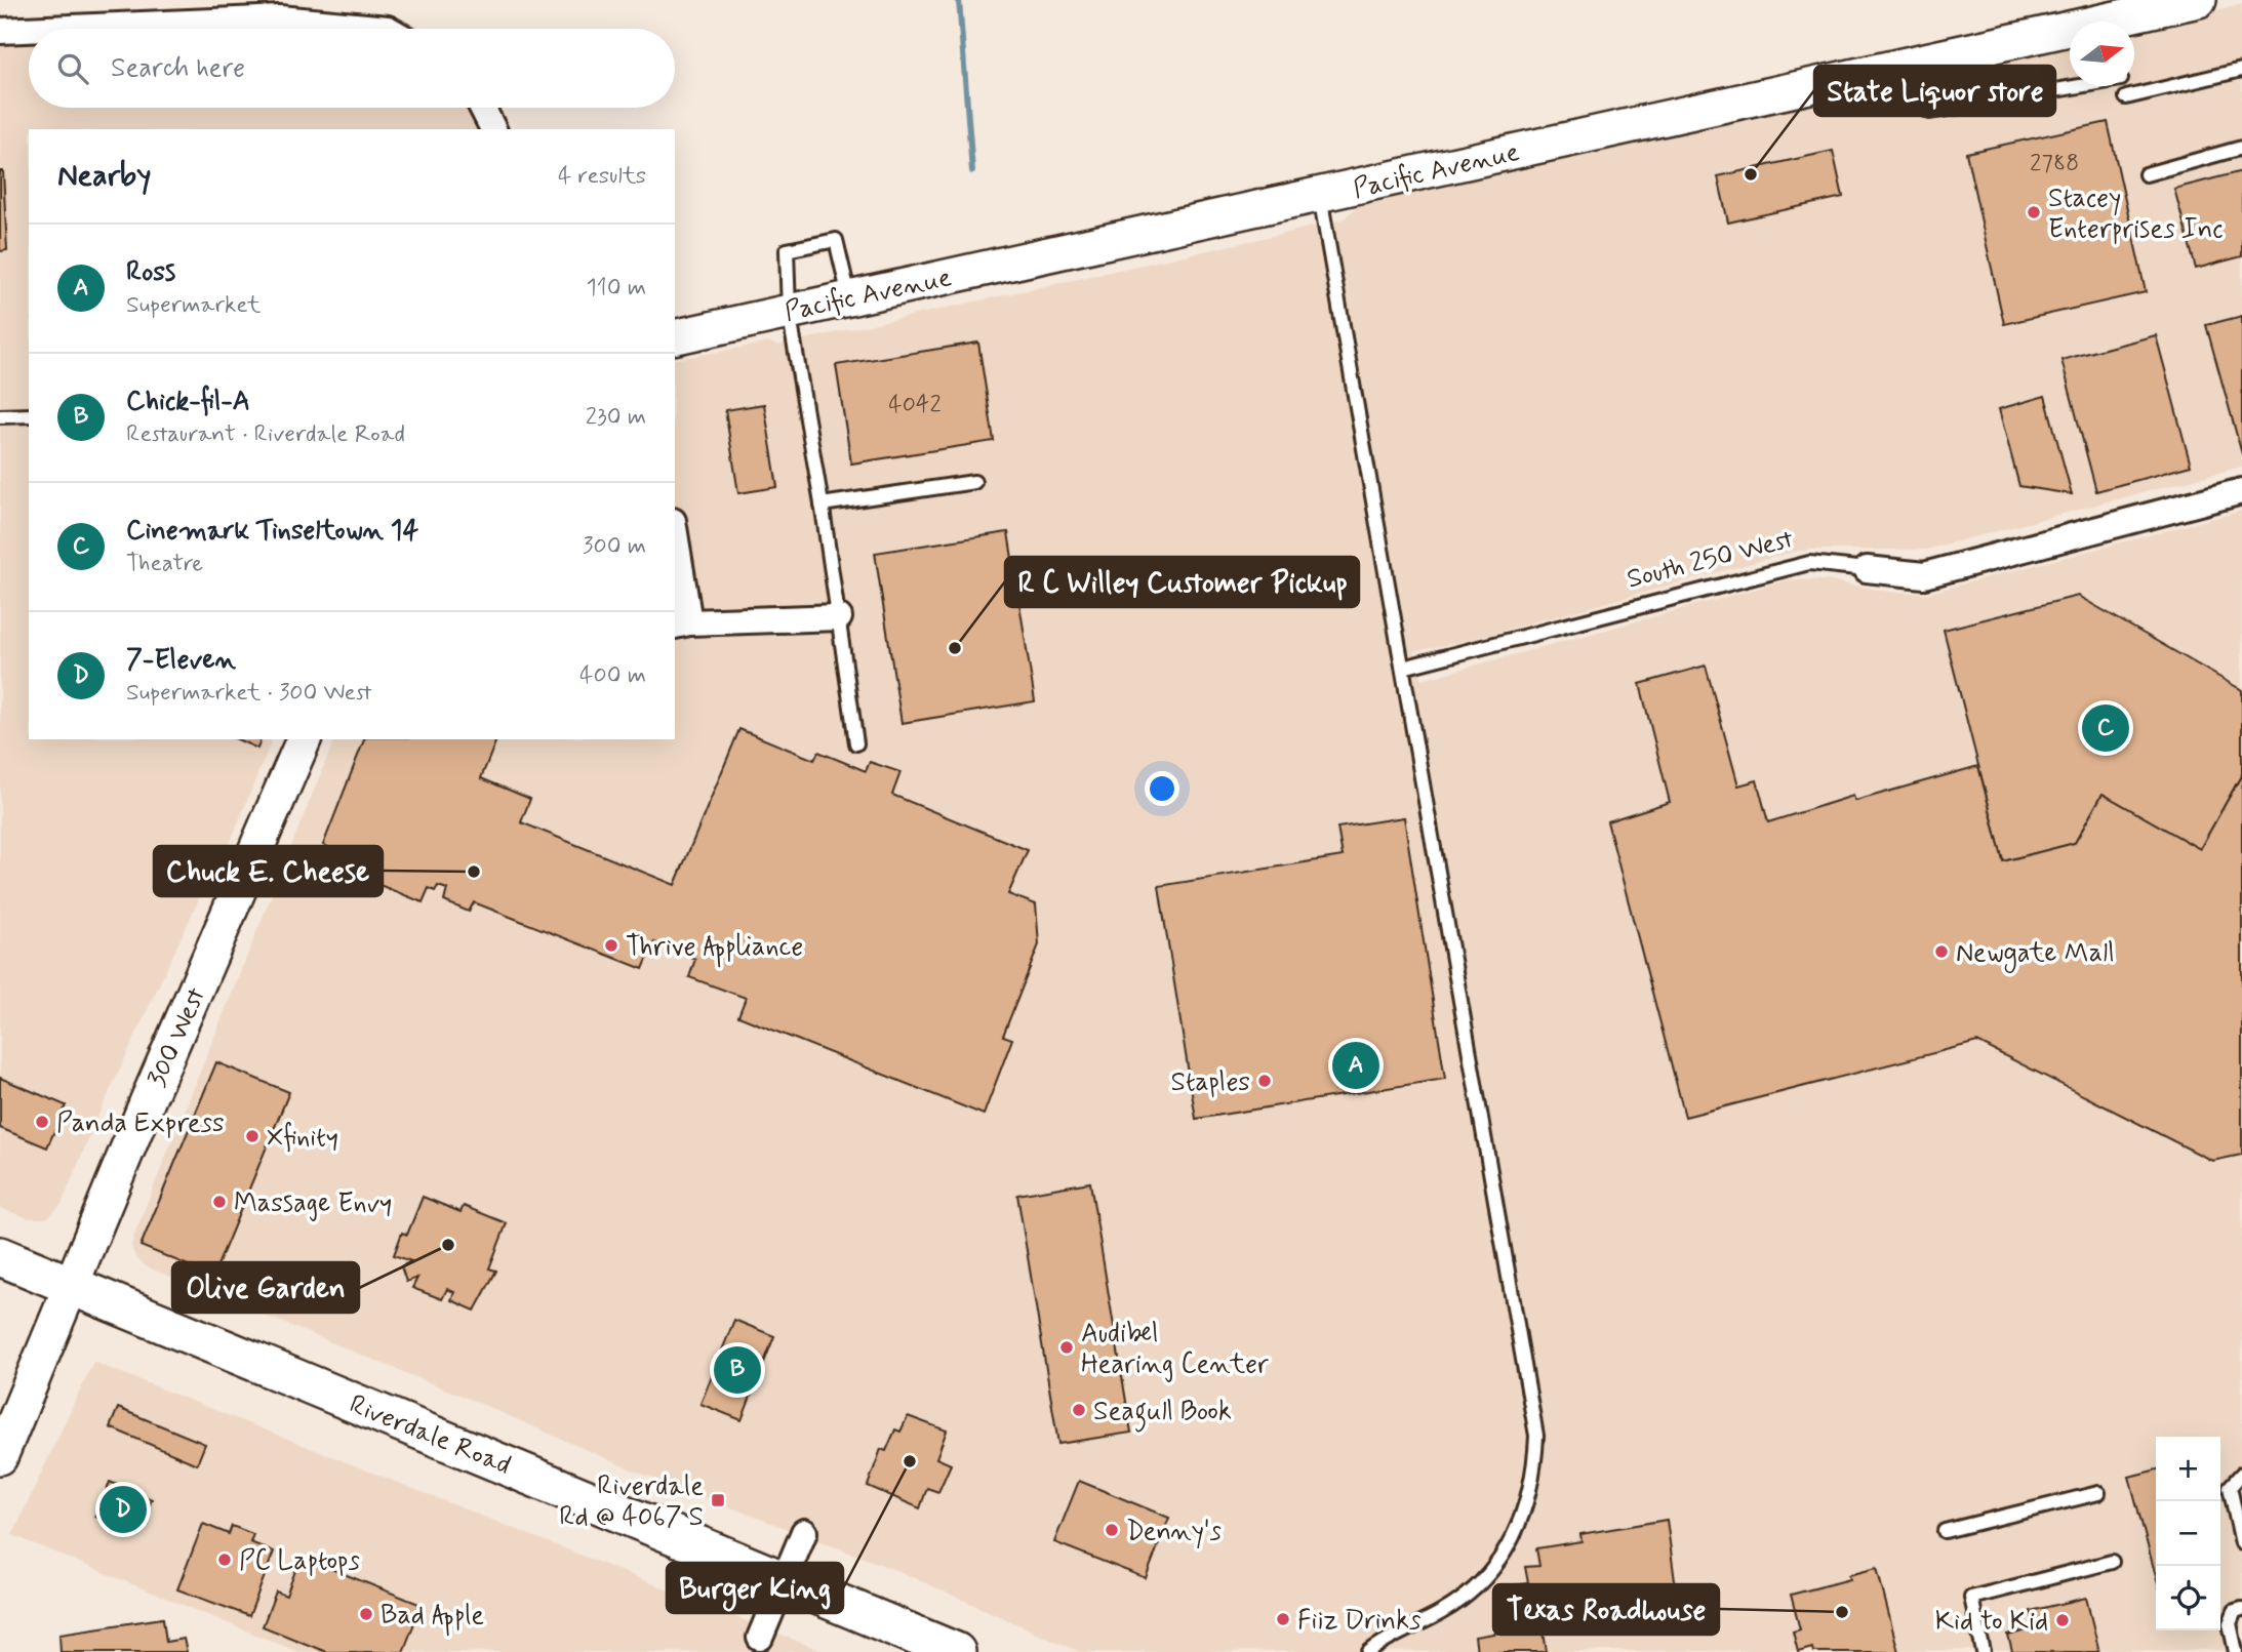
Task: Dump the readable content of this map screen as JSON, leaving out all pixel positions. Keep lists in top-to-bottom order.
{
  "streets": {
    "main road": ["Riverdale Road"],
    "street": ["Pacific Avenue", "South 250 West", "300 West"]
  },
  "crossings": [
    ["300 West", "Riverdale Road"]
  ],
  "places": {
    "other": [
      "State Liquor store",
      "Stacey Enterprises Inc",
      "R C Willey Customer Pickup",
      "Chuck E. Cheese",
      "Thrive Appliance",
      "Newgate Mall",
      "Staples",
      "Panda Express",
      "Xfinity",
      "Massage Envy",
      "Olive Garden",
      "Audibel Hearing Center",
      "Seagull Book",
      "Burger King",
      "Denny's",
      "PC Laptops",
      "Texas Roadhouse",
      "Bad Apple",
      "Fiiz Drinks",
      "Kid to Kid"
    ],
    "transit": ["Riverdale Rd @ 4067 S"]
  },
  "house_numbers": ["2788", "4042"],
  "north": "right",
  "page": {
    "search": "Search here",
    "heading": ["Nearby", "4 results"],
    "list": [
      {
        "mark": "A",
        "name": "Ross",
        "note": "Supermarket",
        "value": "110 m"
      },
      {
        "mark": "B",
        "name": "Chick-fil-A",
        "note": "Restaurant · Riverdale Road",
        "value": "230 m"
      },
      {
        "mark": "C",
        "name": "Cinemark Tinseltown 14",
        "note": "Theatre",
        "value": "300 m"
      },
      {
        "mark": "D",
        "name": "7-Eleven",
        "note": "Supermarket · 300 West",
        "value": "400 m"
      }
    ],
    "pins": [
      "C",
      "A",
      "B",
      "D"
    ],
    "map_buttons": ["+", "−"]
  }
}
